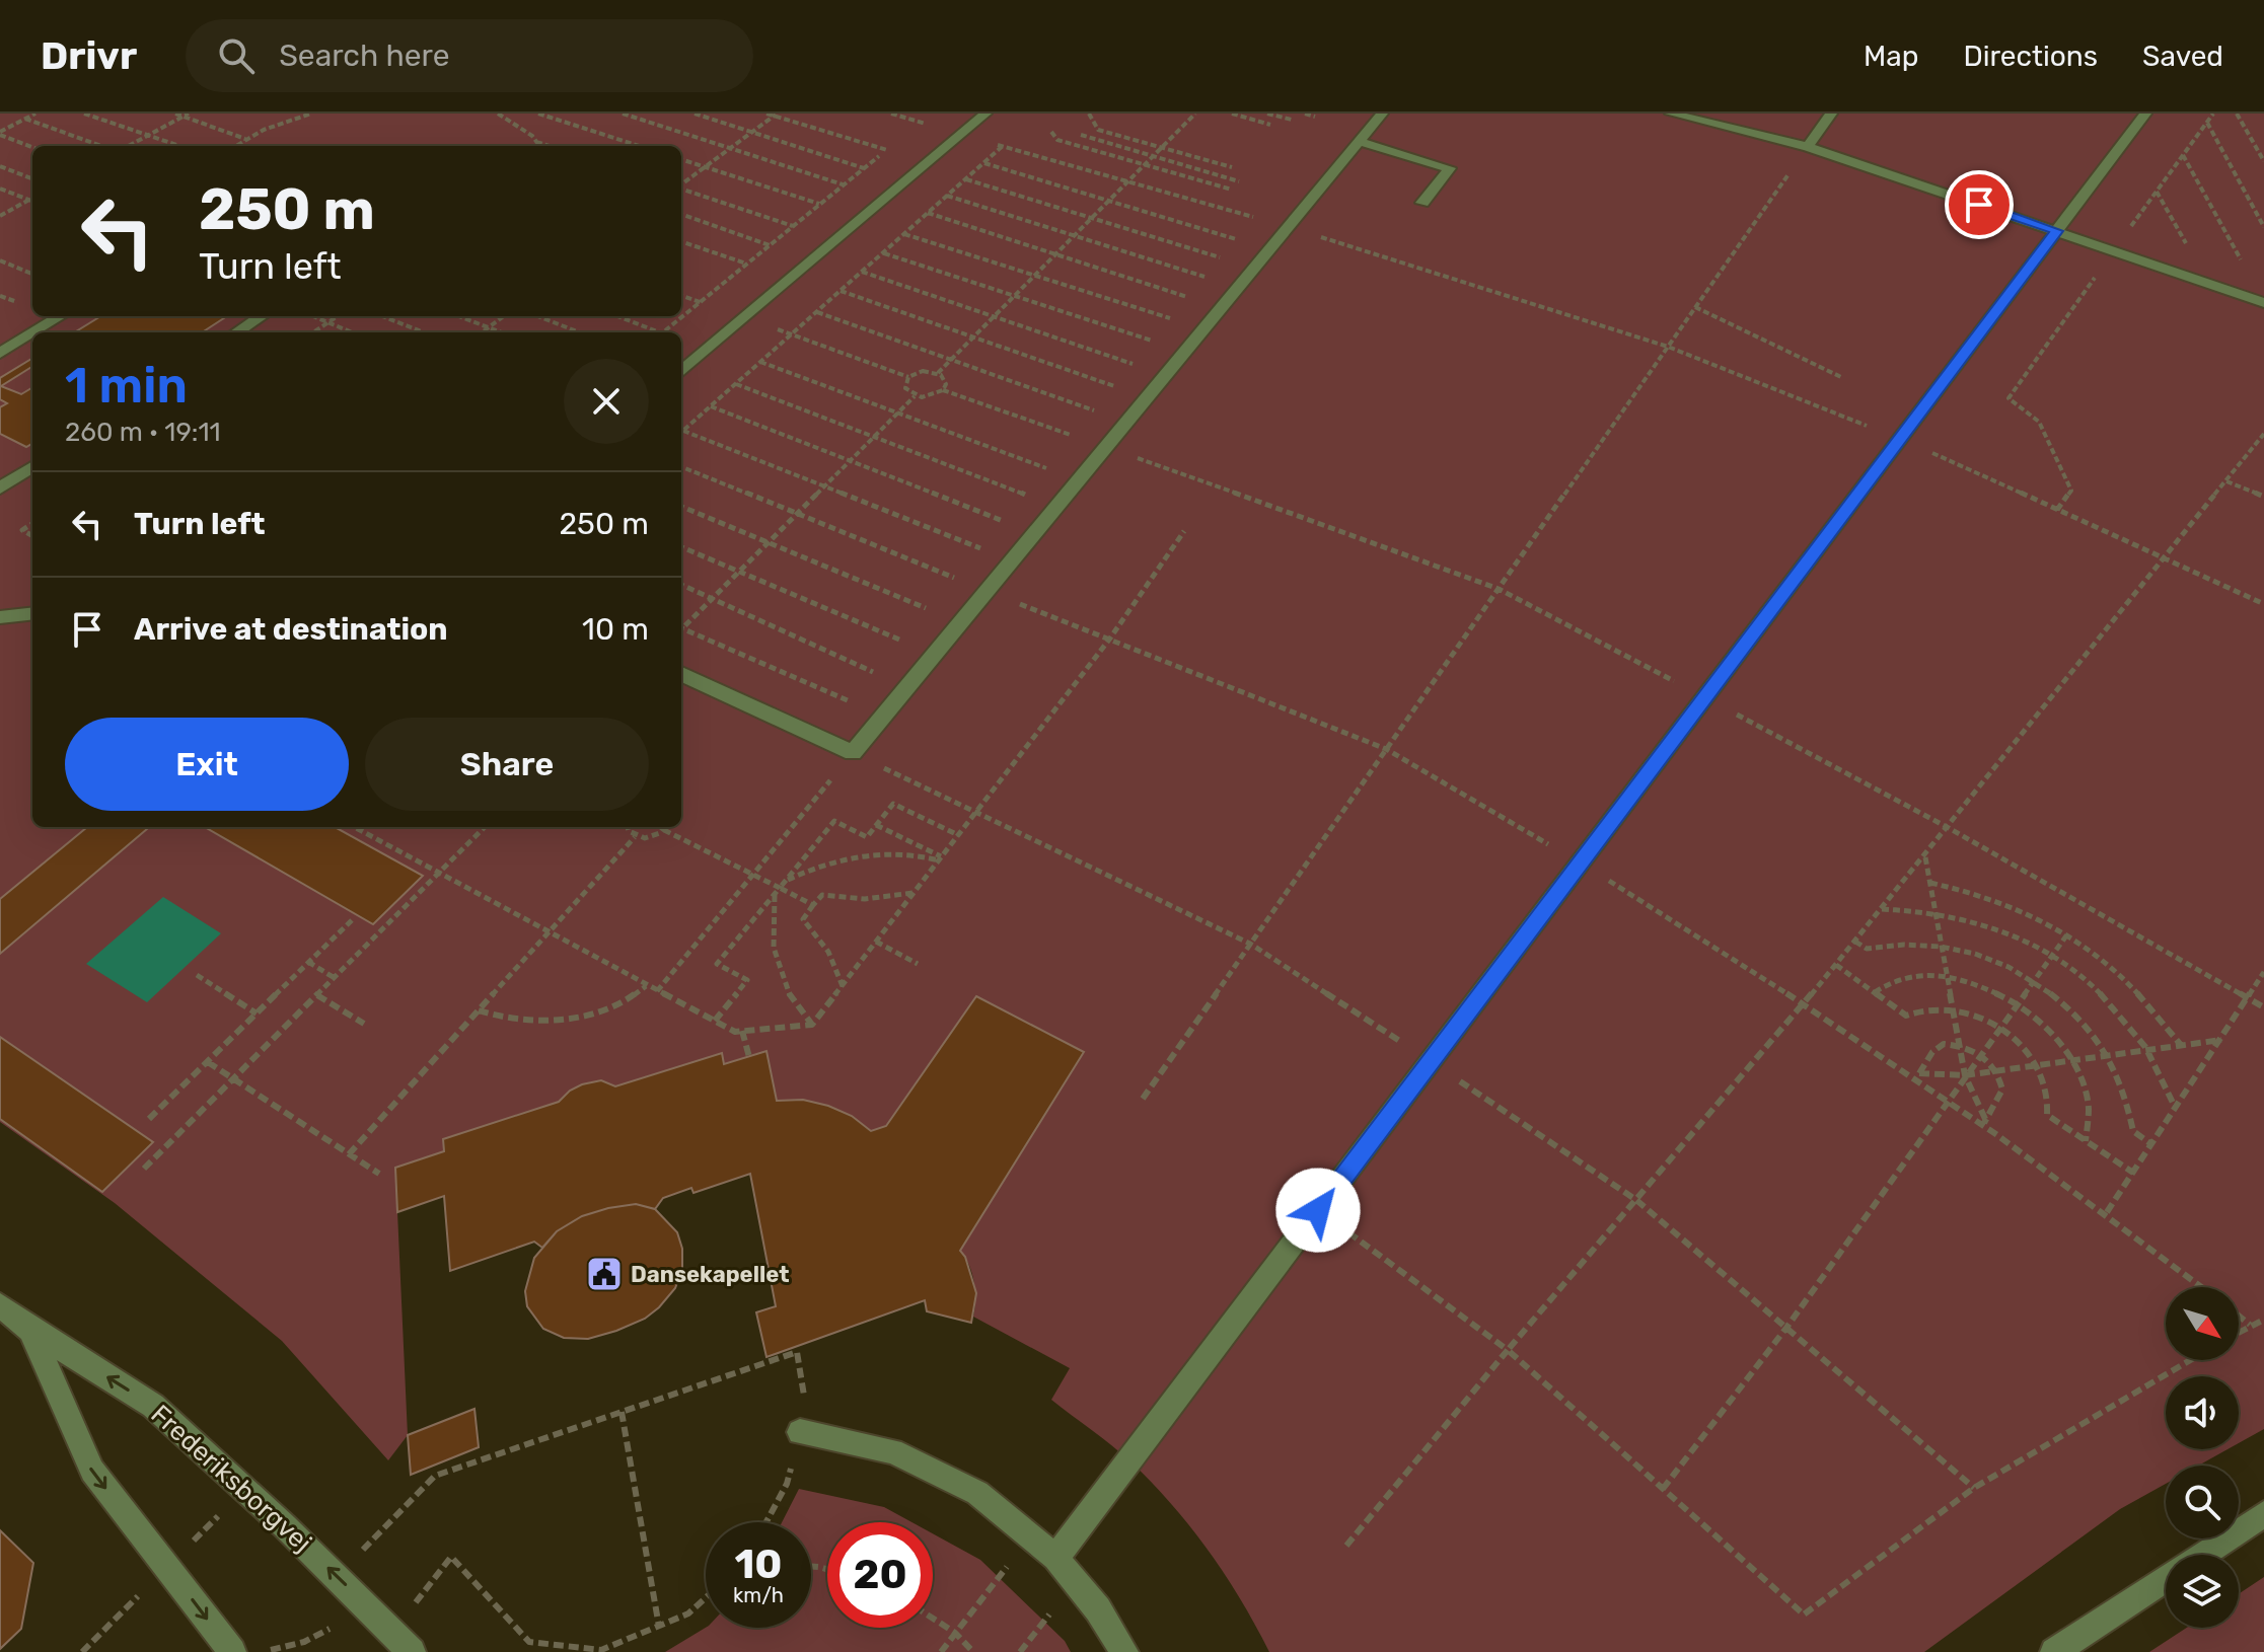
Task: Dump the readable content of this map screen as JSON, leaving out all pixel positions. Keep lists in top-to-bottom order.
{
  "streets": {
    "street": ["Frederiksborgvej"]
  },
  "places": {
    "public building": ["Dansekapellet"]
  },
  "north": "bottom right",
  "page": {
    "header": "Drivr",
    "search": "Search here",
    "nav": ["Map", "Directions", "Saved"],
    "turn": ["250 m", "Turn left"],
    "heading": ["1 min", "260 m · 19:11"],
    "list": [
      {
        "name": "Turn left",
        "value": "250 m"
      },
      {
        "name": "Arrive at destination",
        "value": "10 m"
      }
    ],
    "buttons": ["Exit", "Share"],
    "speed": "10 km/h",
    "limit": "20"
  }
}
